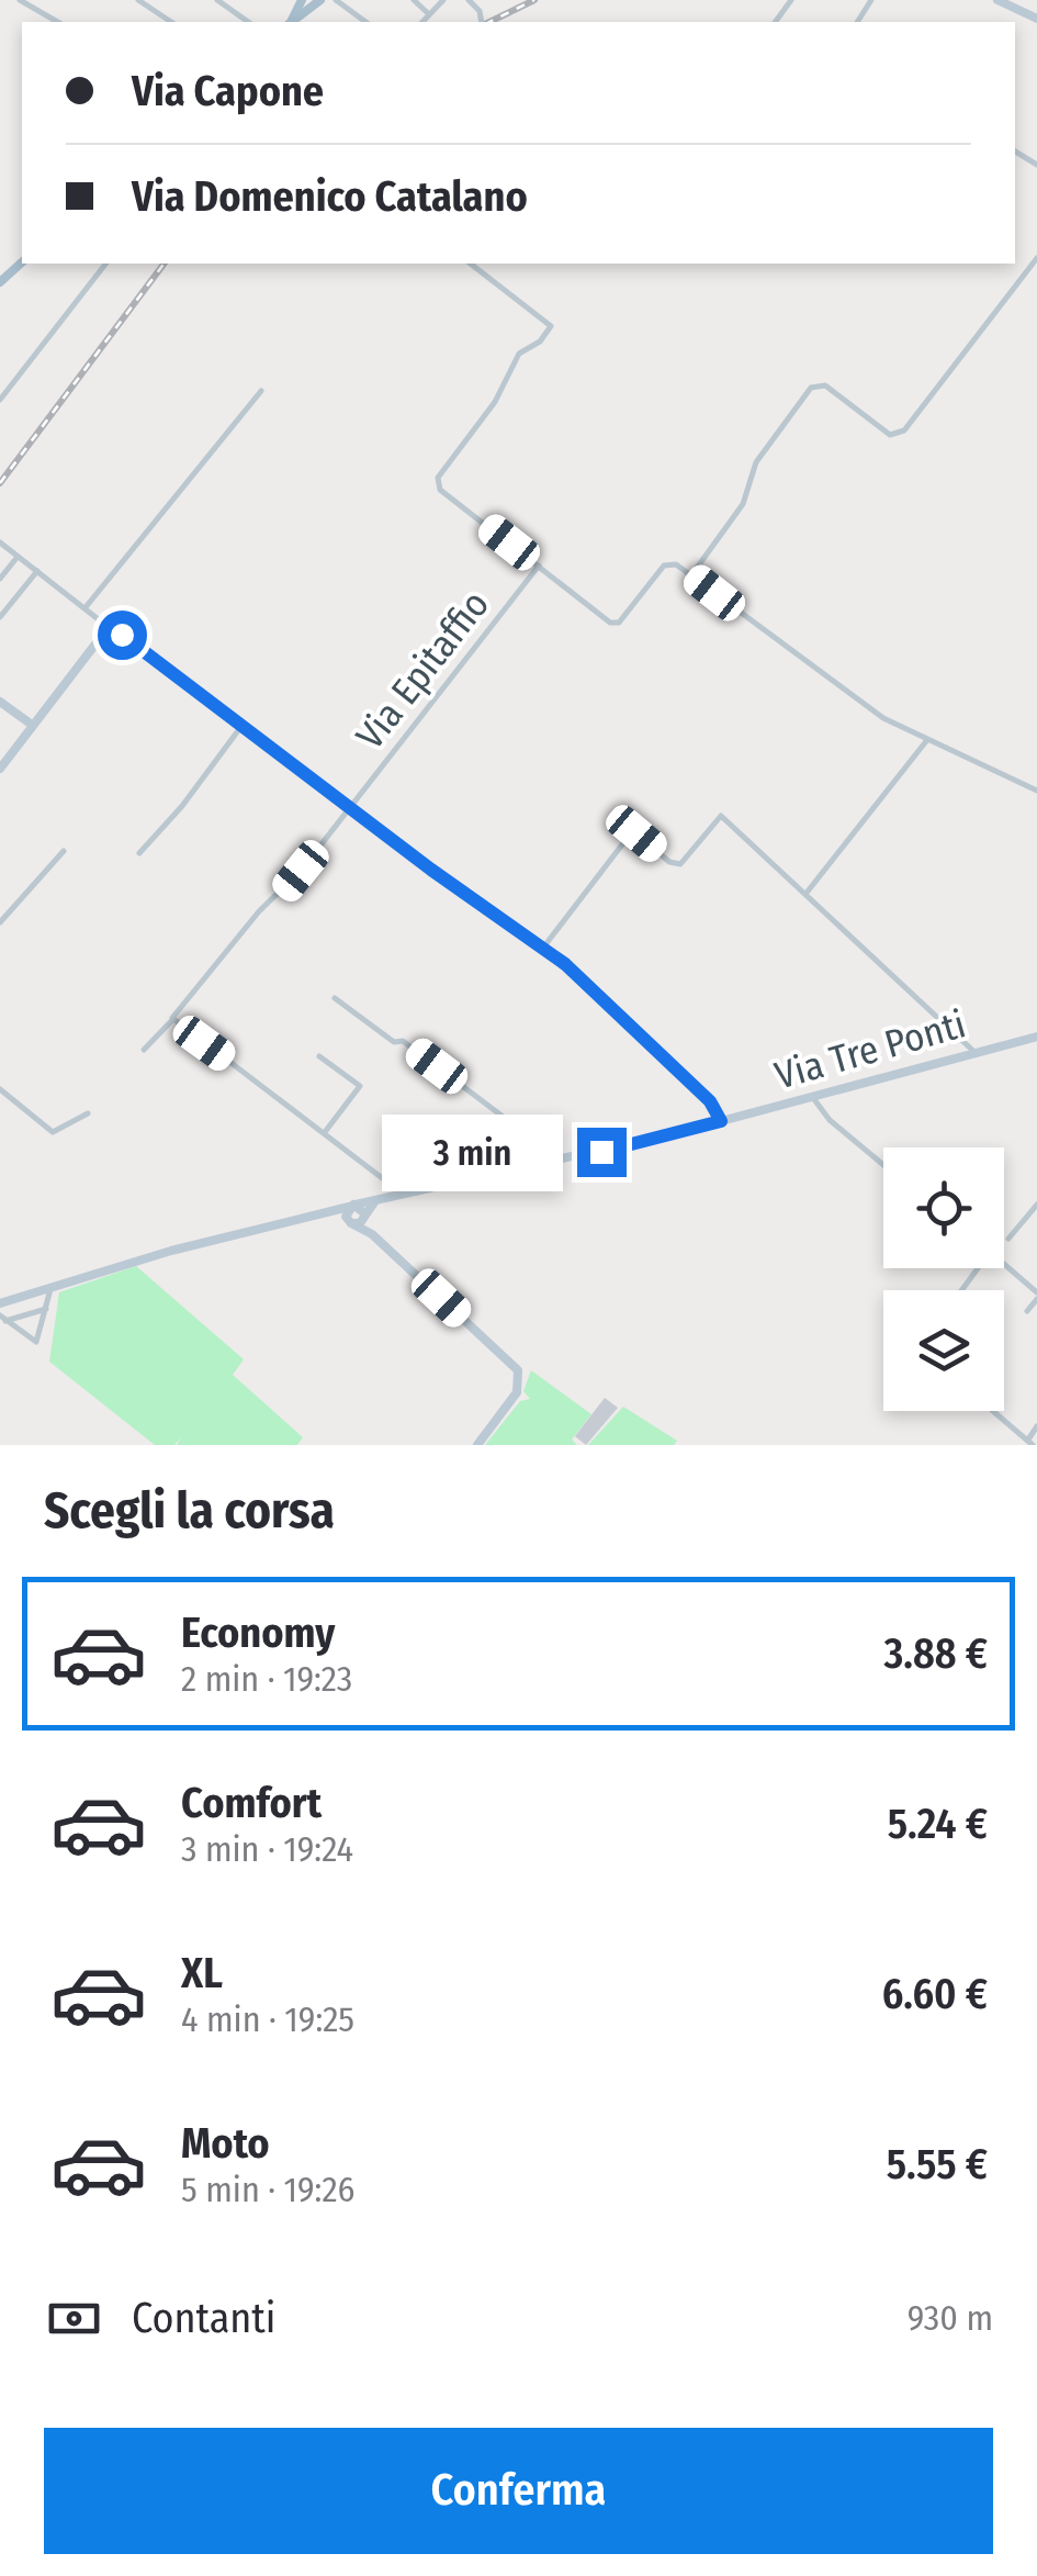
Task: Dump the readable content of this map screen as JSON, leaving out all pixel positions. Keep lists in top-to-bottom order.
{
  "streets": {
    "street": ["Via Epitaffio", "Via Tre Ponti"]
  },
  "page": {
    "banner": ["Via Capone", "Via Domenico Catalano"],
    "bubble": "3 min",
    "heading": "Scegli la corsa",
    "list": [
      {
        "name": "Economy",
        "note": "2 min · 19:23",
        "value": "3.88 €"
      },
      {
        "name": "Comfort",
        "note": "3 min · 19:24",
        "value": "5.24 €"
      },
      {
        "name": "XL",
        "note": "4 min · 19:25",
        "value": "6.60 €"
      },
      {
        "name": "Moto",
        "note": "5 min · 19:26",
        "value": "5.55 €"
      }
    ],
    "pay": ["Contanti", "930 m"],
    "buttons": "Conferma"
  }
}
